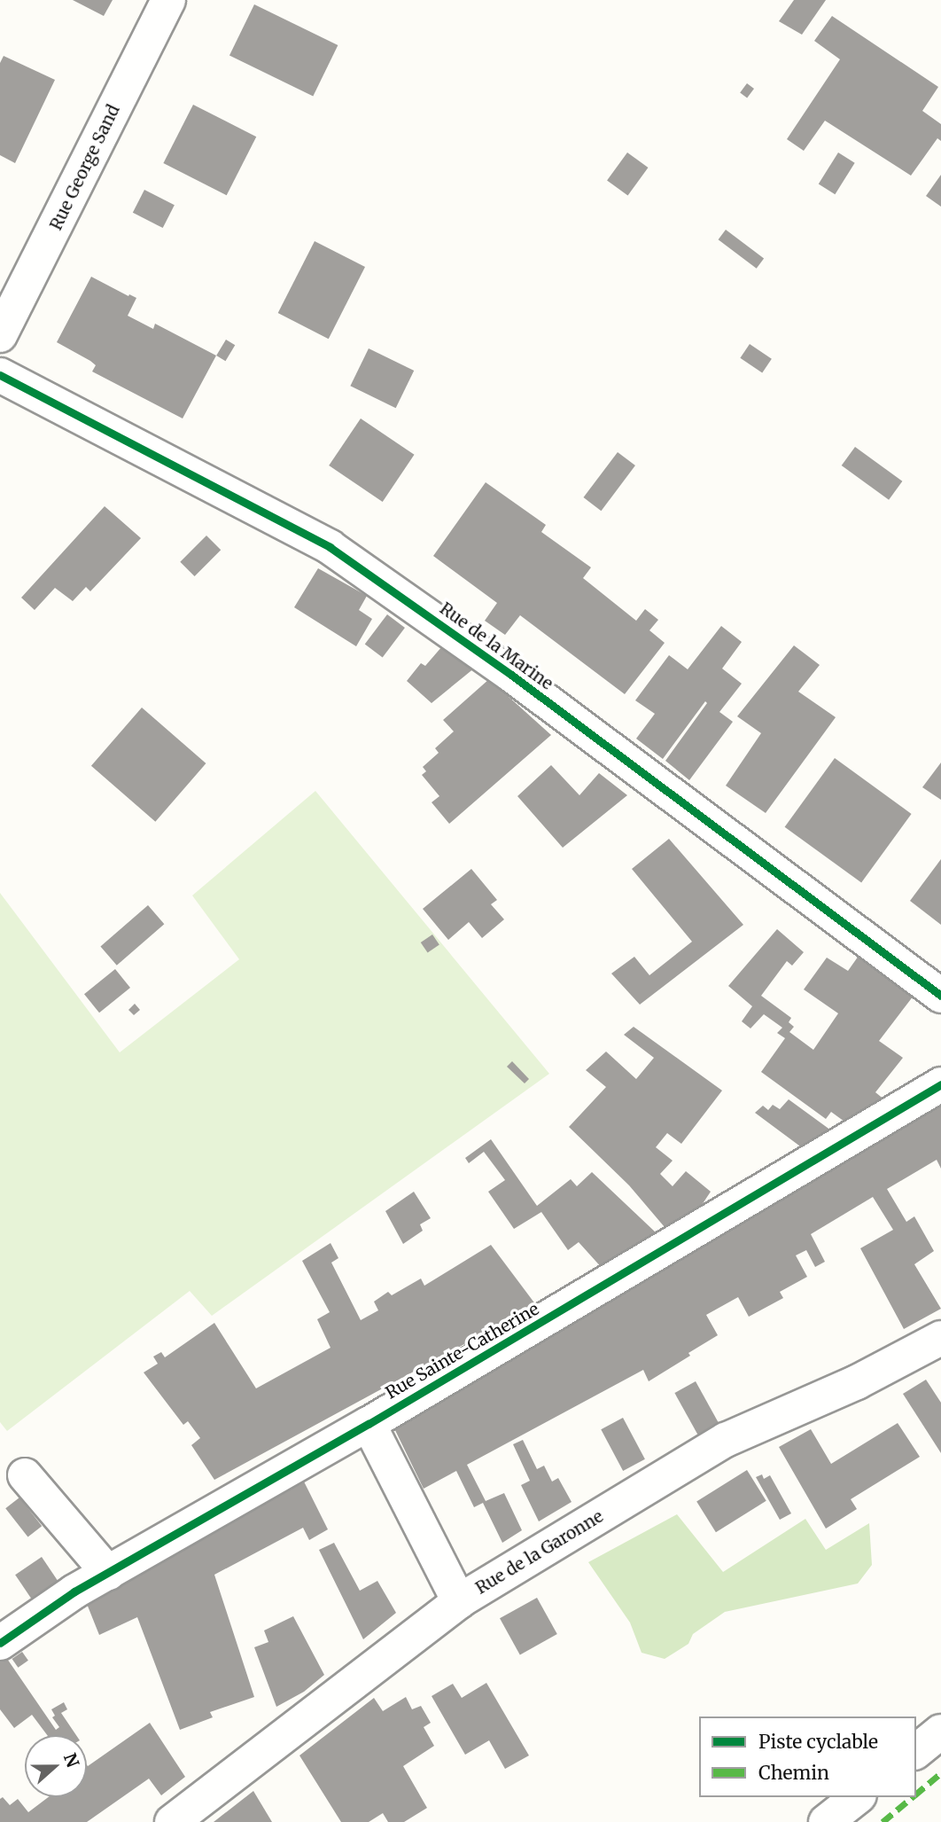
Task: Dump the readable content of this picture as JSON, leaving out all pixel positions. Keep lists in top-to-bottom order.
{
  "streets": {
    "street": [
      "Rue George Sand",
      "Rue de la Marine",
      "Rue Sainte-Catherine",
      "Rue de la Garonne"
    ]
  },
  "legend": ["Piste cyclable", "Chemin"],
  "north": "right"
}
